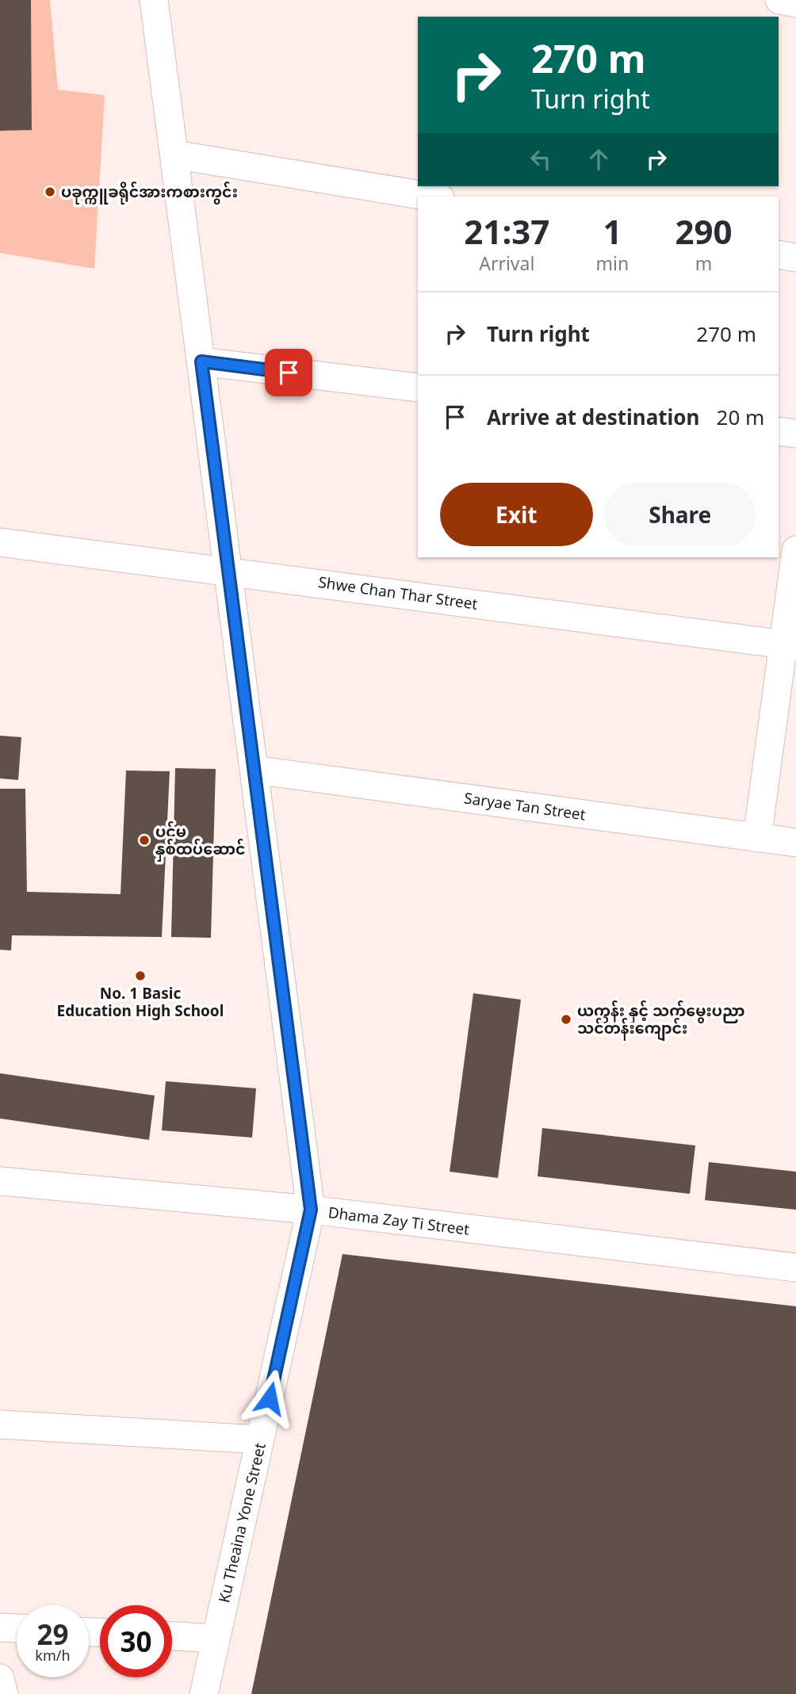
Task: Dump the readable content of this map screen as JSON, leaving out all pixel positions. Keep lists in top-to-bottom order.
{
  "streets": {
    "street": [
      "Shwe Chan Thar Street",
      "Saryae Tan Street",
      "Dhama Zay Ti Street",
      "Ku Theaina Yone Street"
    ]
  },
  "crossings": [
    ["Shwe Chan Thar Street", "Ku Theaina Yone Street"],
    ["Saryae Tan Street", "Ku Theaina Yone Street"],
    ["Dhama Zay Ti Street", "Ku Theaina Yone Street"]
  ],
  "places": [
    "ပခုက္ကူခရိုင်အားကစားကွင်း",
    "ပင်မ နှစ်ထပ်ဆောင်",
    "No. 1 Basic Education High School",
    "ယက္ကန်း နှင့် သက်မွေးပညာ သင်တန်းကျောင်း"
  ],
  "page": {
    "turn": ["270 m", "Turn right"],
    "eta": [
      "21:37",
      "Arrival",
      "1",
      "min",
      "290",
      "m"
    ],
    "list": [
      {
        "name": "Turn right",
        "value": "270 m"
      },
      {
        "name": "Arrive at destination",
        "value": "20 m"
      }
    ],
    "buttons": ["Exit", "Share"],
    "speed": "29 km/h",
    "limit": "30"
  }
}
